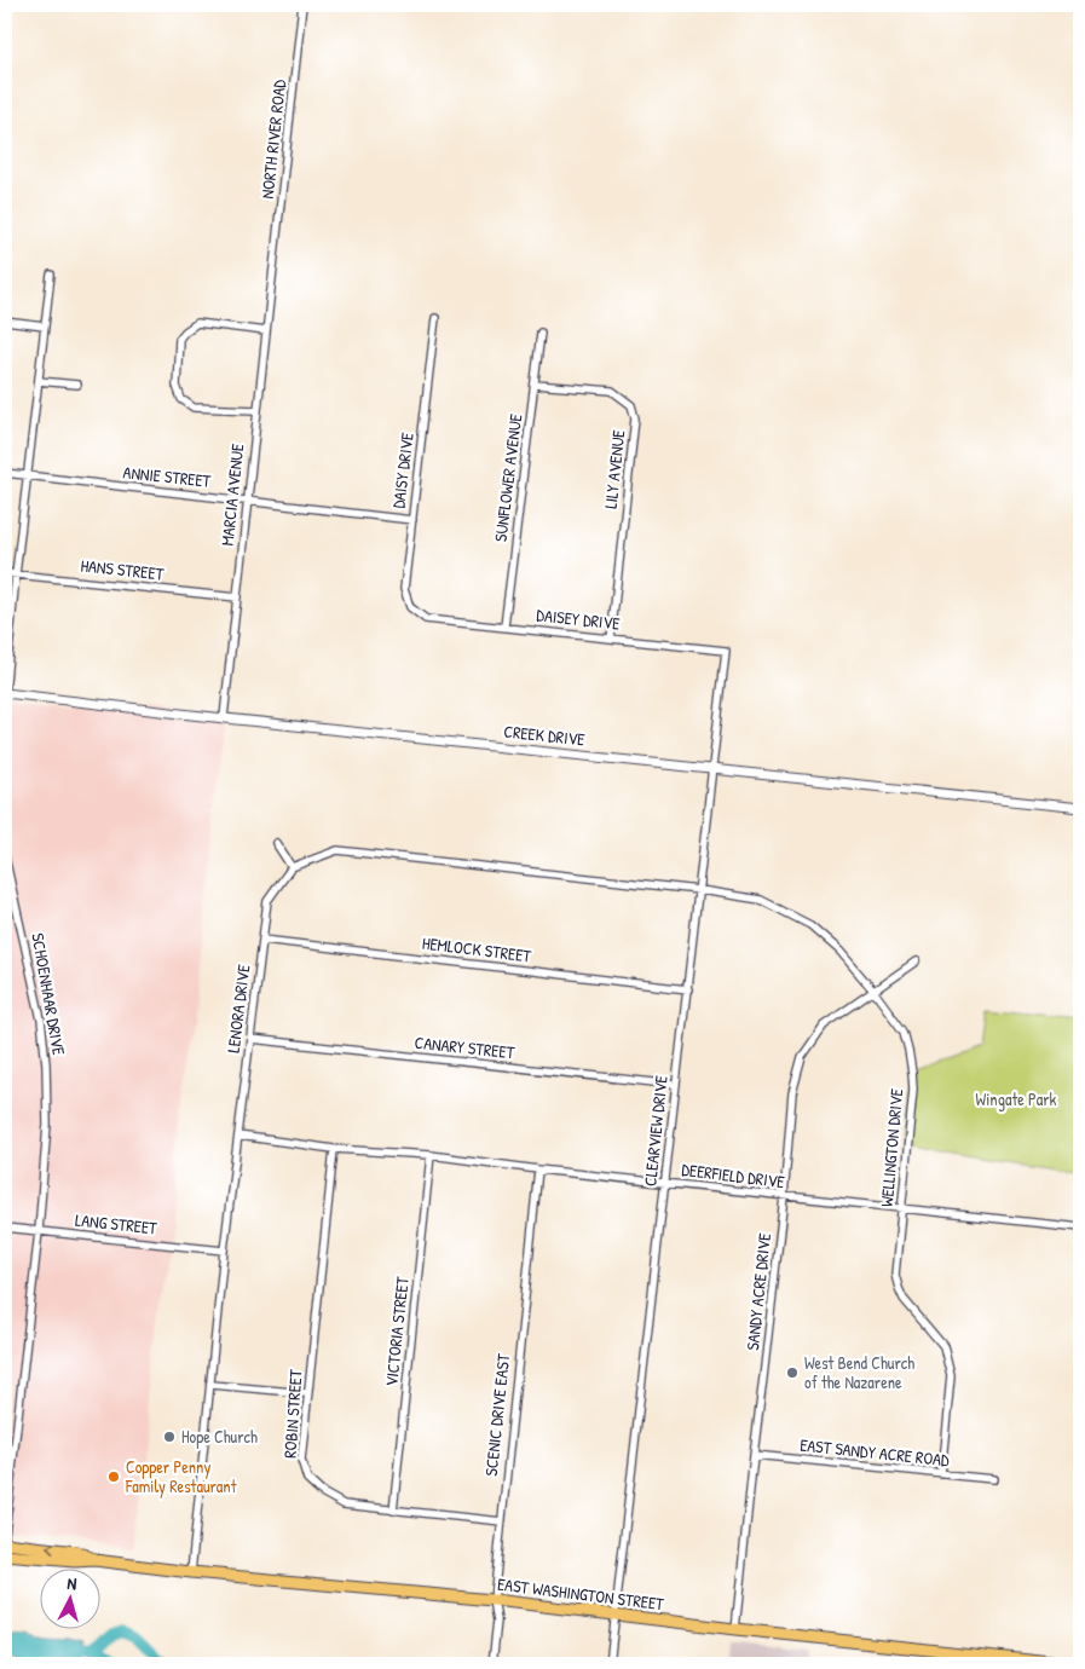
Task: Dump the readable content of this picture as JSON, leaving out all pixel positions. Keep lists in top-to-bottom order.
{
  "streets": {
    "main road": ["EAST WASHINGTON STREET"],
    "street": [
      "NORTH RIVER ROAD",
      "LILY AVENUE",
      "DAISY DRIVE",
      "ANNIE STREET",
      "SUNFLOWER AVENUE",
      "MARCIA AVENUE",
      "HANS STREET",
      "DAISEY DRIVE",
      "CREEK DRIVE",
      "HEMLOCK STREET",
      "SCHOENHAAR DRIVE",
      "LENORA DRIVE",
      "CANARY STREET",
      "CLEARVIEW DRIVE",
      "WELLINGTON DRIVE",
      "DEERFIELD DRIVE",
      "LANG STREET",
      "SANDY ACRE DRIVE",
      "VICTORIA STREET",
      "ROBIN STREET",
      "SCENIC DRIVE EAST",
      "EAST SANDY ACRE ROAD"
    ]
  },
  "crossings": [
    ["NORTH RIVER ROAD", "MARCIA AVENUE"],
    ["LILY AVENUE", "SUNFLOWER AVENUE"],
    ["LILY AVENUE", "DAISEY DRIVE"],
    ["DAISY DRIVE", "ANNIE STREET"],
    ["DAISY DRIVE", "DAISEY DRIVE"],
    ["ANNIE STREET", "MARCIA AVENUE"],
    ["SUNFLOWER AVENUE", "DAISEY DRIVE"],
    ["MARCIA AVENUE", "HANS STREET"],
    ["MARCIA AVENUE", "CREEK DRIVE"],
    ["DAISEY DRIVE", "CLEARVIEW DRIVE"],
    ["CREEK DRIVE", "CLEARVIEW DRIVE"],
    ["HEMLOCK STREET", "LENORA DRIVE"],
    ["HEMLOCK STREET", "CLEARVIEW DRIVE"],
    ["SCHOENHAAR DRIVE", "LANG STREET"],
    ["LENORA DRIVE", "CANARY STREET"],
    ["LENORA DRIVE", "DEERFIELD DRIVE"],
    ["LENORA DRIVE", "LANG STREET"],
    ["LENORA DRIVE", "EAST WASHINGTON STREET"],
    ["CANARY STREET", "CLEARVIEW DRIVE"],
    ["CLEARVIEW DRIVE", "WELLINGTON DRIVE"],
    ["CLEARVIEW DRIVE", "DEERFIELD DRIVE"],
    ["CLEARVIEW DRIVE", "EAST WASHINGTON STREET"],
    ["WELLINGTON DRIVE", "DEERFIELD DRIVE"],
    ["WELLINGTON DRIVE", "SANDY ACRE DRIVE"],
    ["WELLINGTON DRIVE", "EAST SANDY ACRE ROAD"],
    ["DEERFIELD DRIVE", "SANDY ACRE DRIVE"],
    ["DEERFIELD DRIVE", "VICTORIA STREET"],
    ["DEERFIELD DRIVE", "ROBIN STREET"],
    ["DEERFIELD DRIVE", "SCENIC DRIVE EAST"],
    ["SANDY ACRE DRIVE", "EAST SANDY ACRE ROAD"],
    ["SANDY ACRE DRIVE", "EAST WASHINGTON STREET"],
    ["VICTORIA STREET", "ROBIN STREET"],
    ["ROBIN STREET", "SCENIC DRIVE EAST"],
    ["SCENIC DRIVE EAST", "EAST WASHINGTON STREET"]
  ],
  "parks": ["Wingate Park"],
  "places": ["West Bend Church of the Nazarene", "Hope Church", "Copper Penny Family Restaurant"],
  "north": "top"
}
